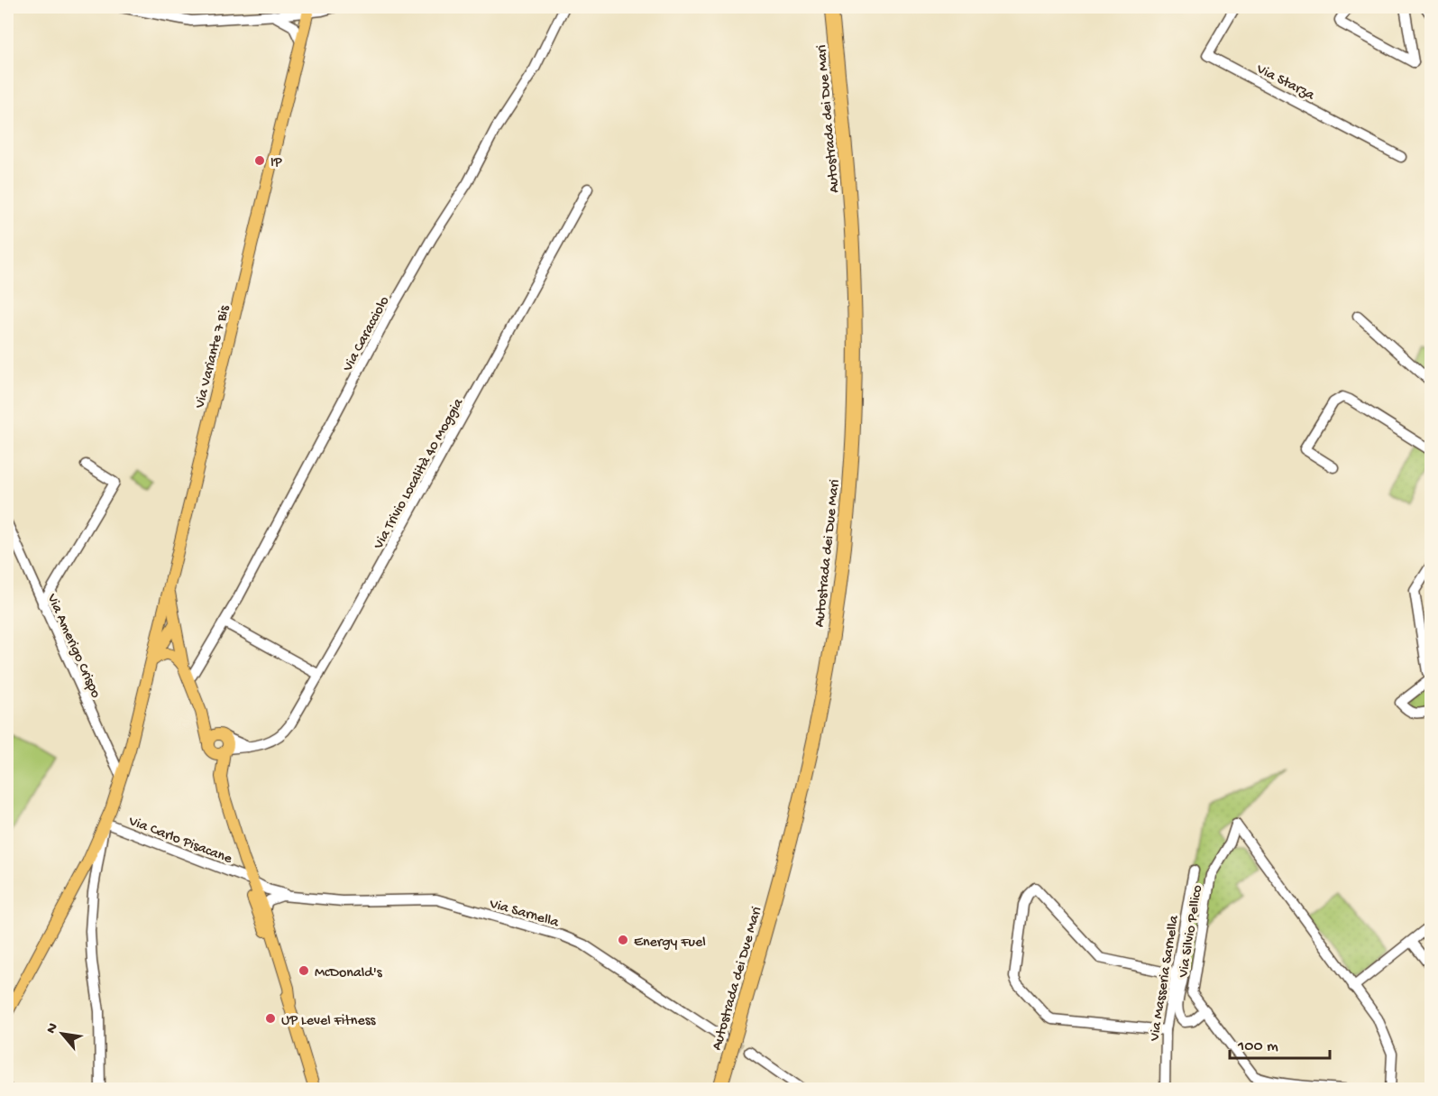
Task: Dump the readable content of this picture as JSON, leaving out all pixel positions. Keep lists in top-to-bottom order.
{
  "streets": {
    "highway": ["Autostrada dei Due Mari"],
    "main road": ["Via Variante 7 Bis"],
    "street": [
      "Via Starza",
      "Via Caracciolo",
      "Via Trivio Località 40 Moggia",
      "Via Amerigo Crispo",
      "Via Carlo Pisacane",
      "Via Sarnella",
      "Via Silvio Pellico",
      "Via Masseria Sarnella"
    ]
  },
  "crossings": [
    ["Via Variante 7 Bis", "Via Trivio Località 40 Moggia"],
    ["Via Variante 7 Bis", "Via Carlo Pisacane"],
    ["Via Carlo Pisacane", "Via Sarnella"],
    ["Via Silvio Pellico", "Via Masseria Sarnella"]
  ],
  "places": [
    "IP",
    "Energy Fuel",
    "McDonald's",
    "UP Level Fitness"
  ],
  "scale_bar": "100 m",
  "north": "top left"
}
